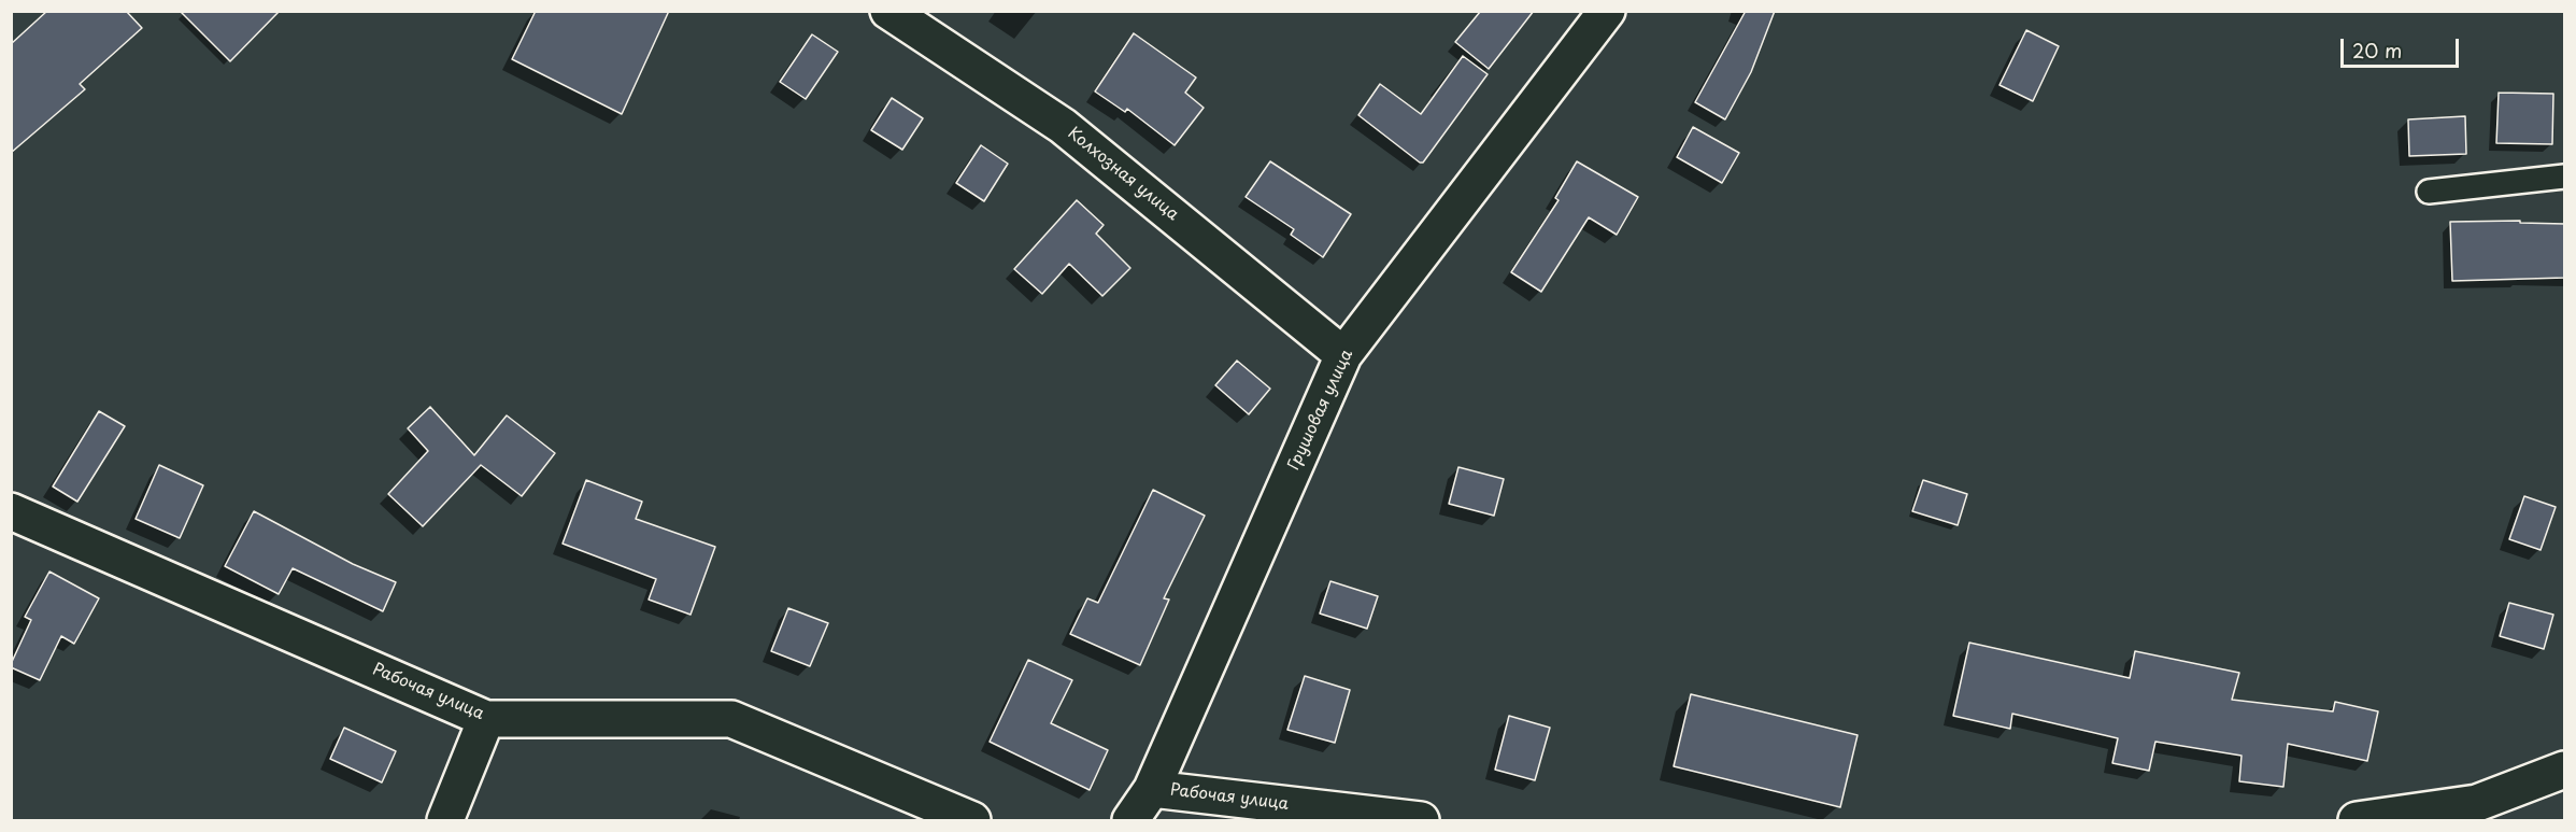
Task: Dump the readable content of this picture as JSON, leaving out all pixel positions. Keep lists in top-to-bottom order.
{
  "streets": {
    "street": ["Колхозная улица", "Грушовая улица", "Рабочая улица"]
  },
  "crossings": [
    ["Колхозная улица", "Грушовая улица"],
    ["Грушовая улица", "Рабочая улица"]
  ],
  "scale_bar": "20 m"
}
